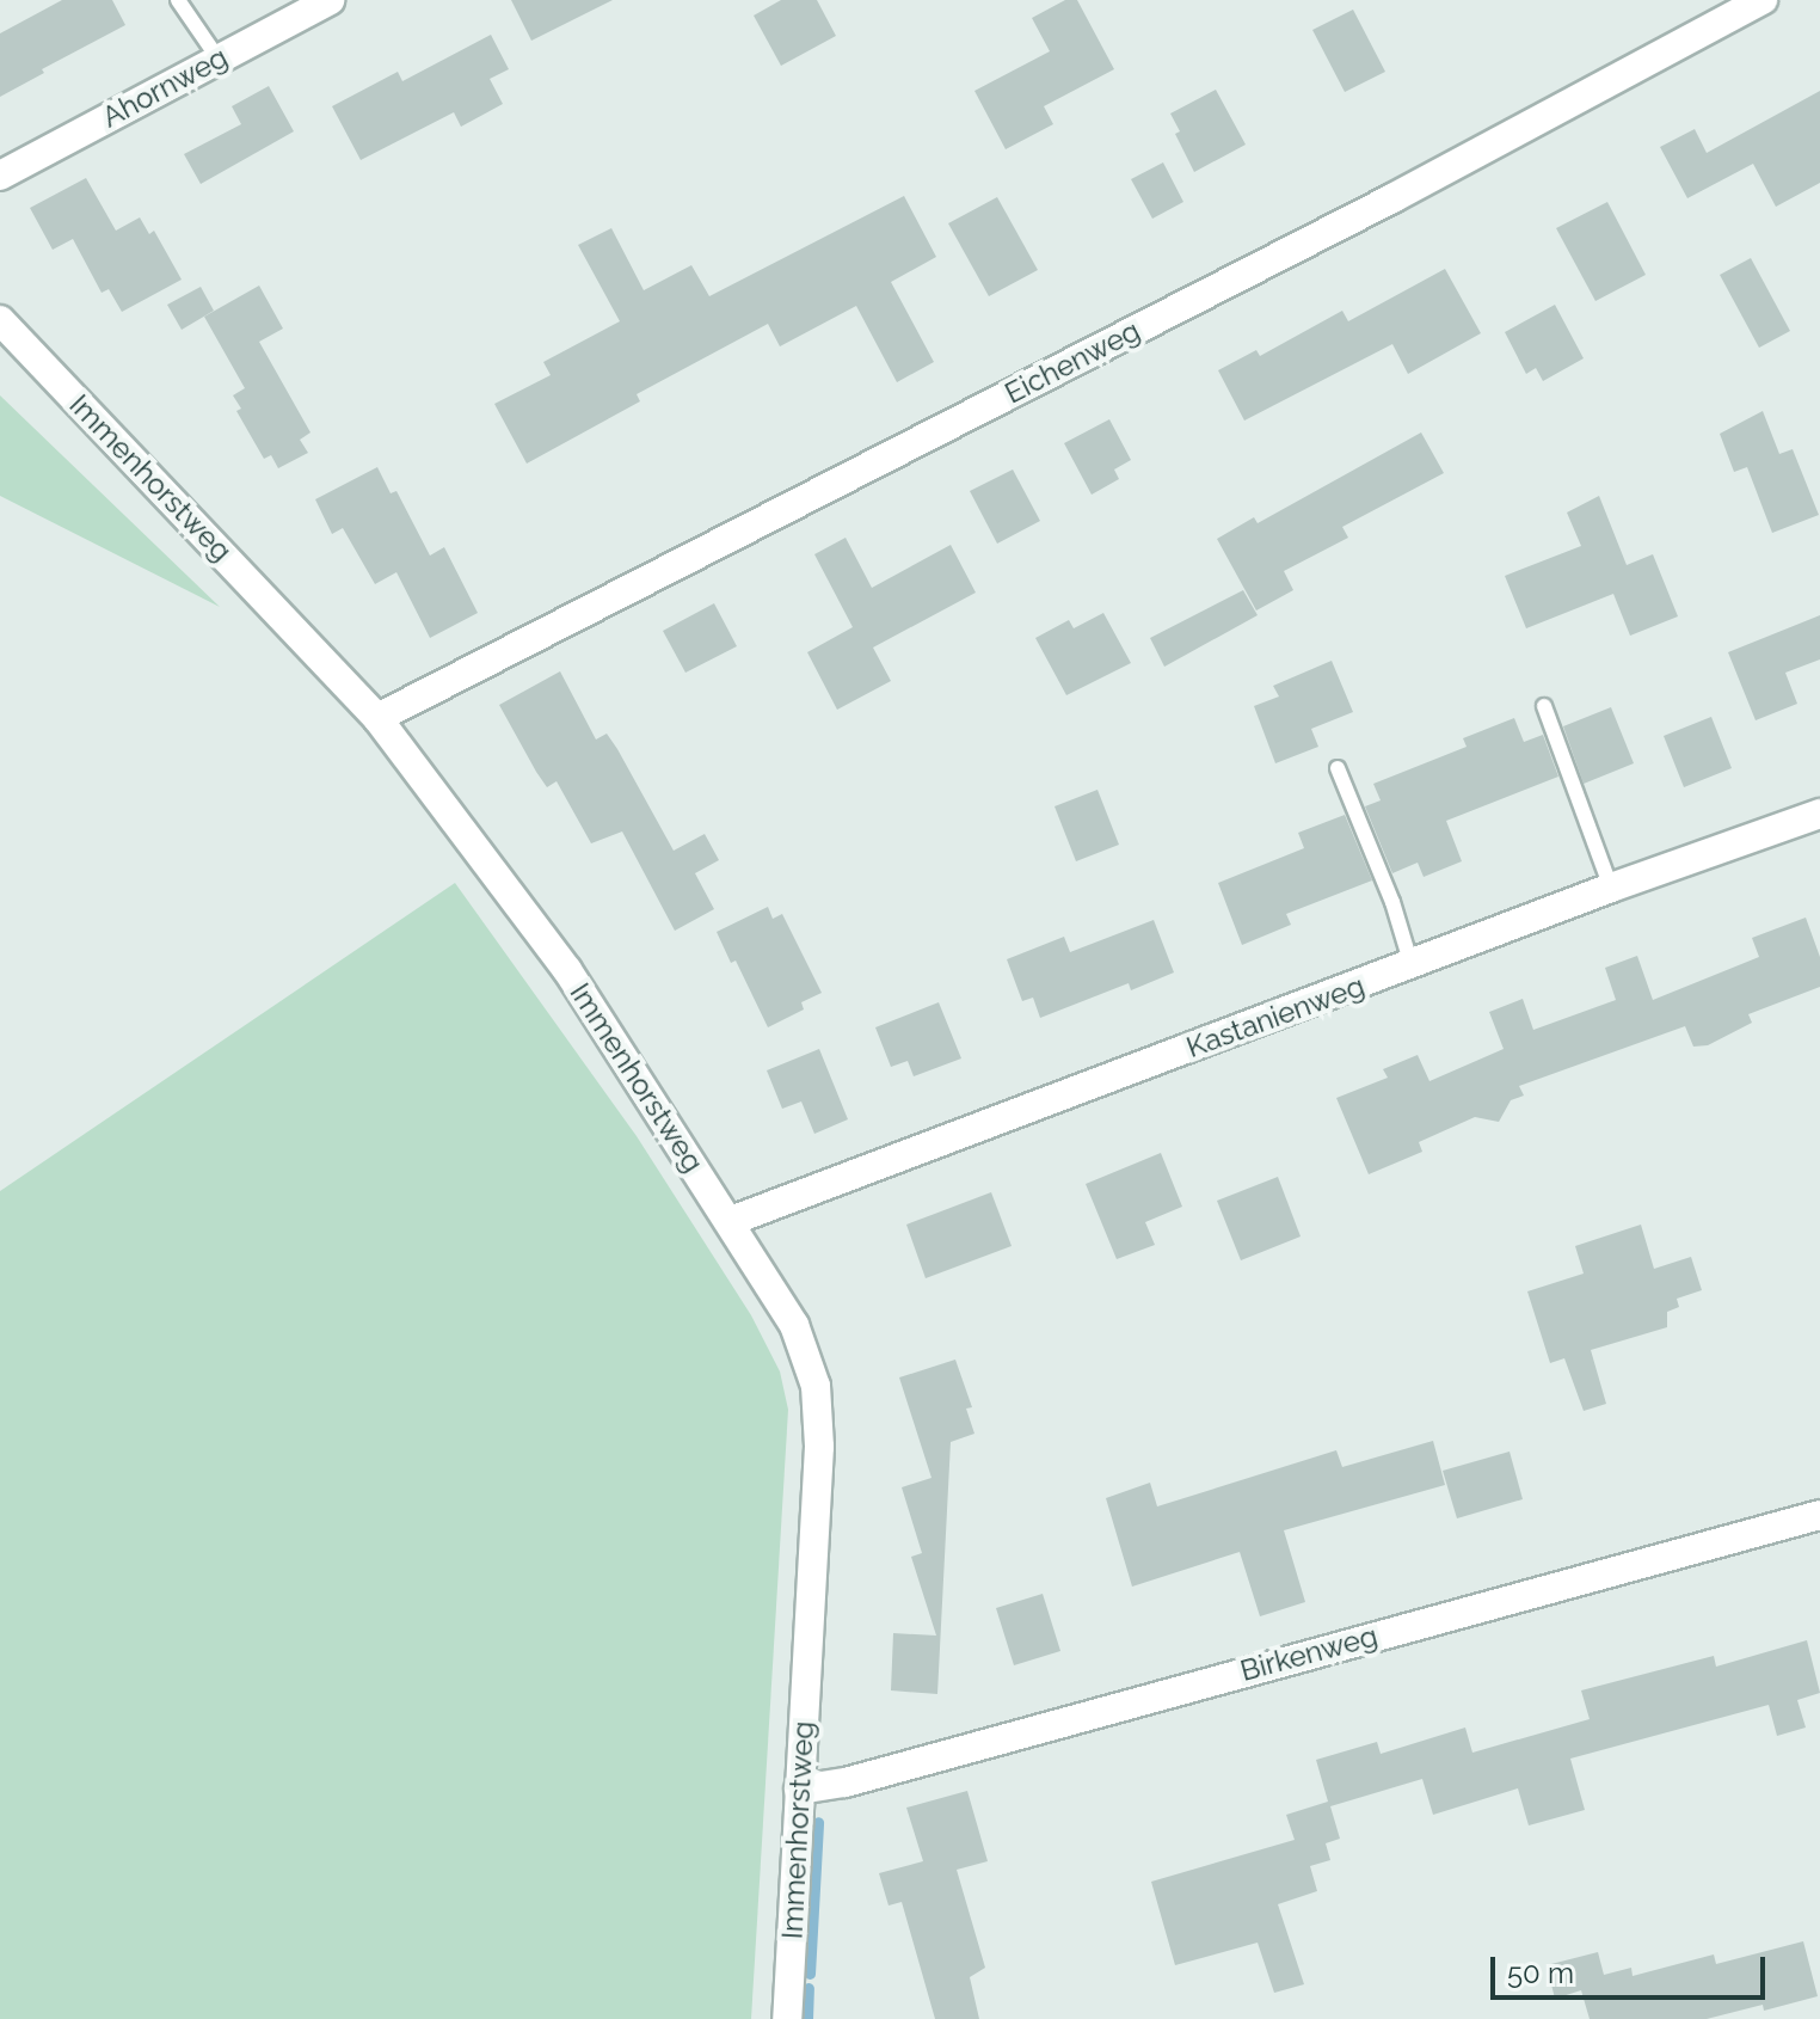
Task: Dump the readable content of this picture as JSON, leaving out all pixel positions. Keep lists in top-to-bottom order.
{
  "streets": {
    "street": [
      "Ahornweg",
      "Eichenweg",
      "Immenhorstweg",
      "Kastanienweg",
      "Birkenweg"
    ]
  },
  "crossings": [
    ["Eichenweg", "Immenhorstweg"],
    ["Immenhorstweg", "Kastanienweg"],
    ["Immenhorstweg", "Birkenweg"]
  ],
  "scale_bar": "50 m"
}
